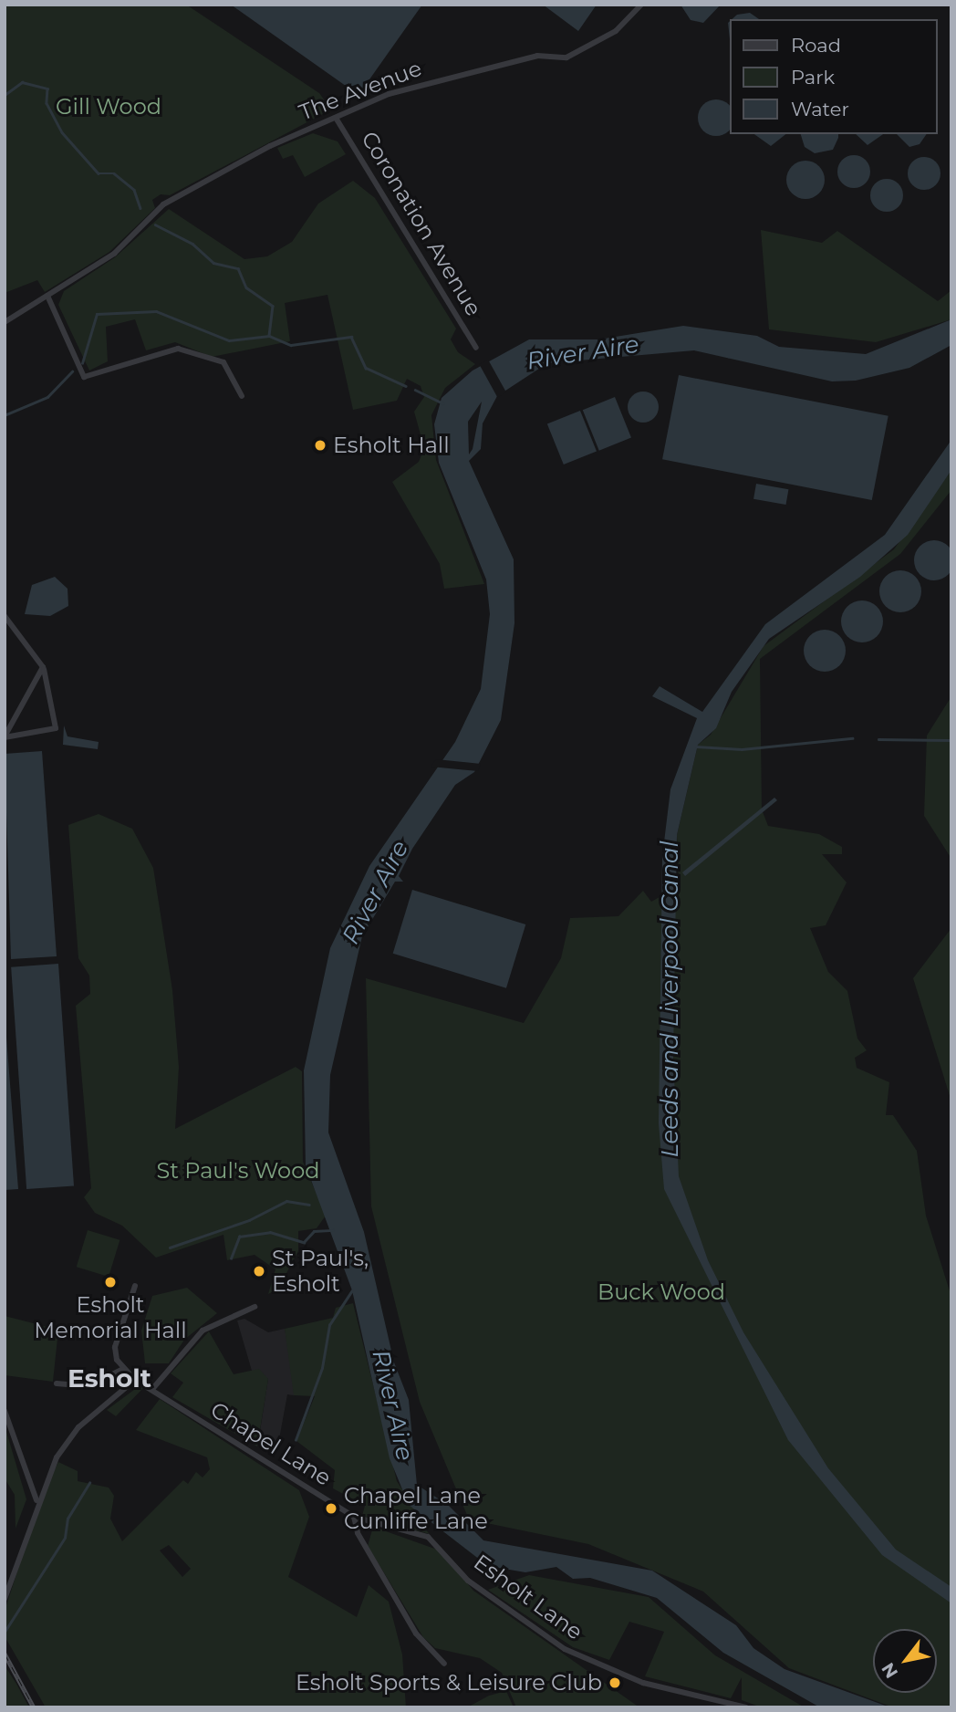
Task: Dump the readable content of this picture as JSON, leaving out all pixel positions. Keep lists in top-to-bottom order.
{
  "streets": {
    "street": [
      "The Avenue",
      "Coronation Avenue",
      "Chapel Lane",
      "Esholt Lane"
    ]
  },
  "crossings": [
    ["The Avenue", "Coronation Avenue"],
    ["Chapel Lane", "Esholt Lane"]
  ],
  "districts": ["Esholt"],
  "water": ["River Aire", "Leeds and Liverpool Canal"],
  "parks": ["Gill Wood", "St Paul's Wood", "Buck Wood"],
  "places": [
    "Esholt Hall",
    "St Paul's, Esholt",
    "Esholt Memorial Hall",
    "Chapel Lane Cunliffe Lane",
    "Esholt Sports & Leisure Club"
  ],
  "legend": ["Road", "Park", "Water"],
  "north": "bottom left"
}
